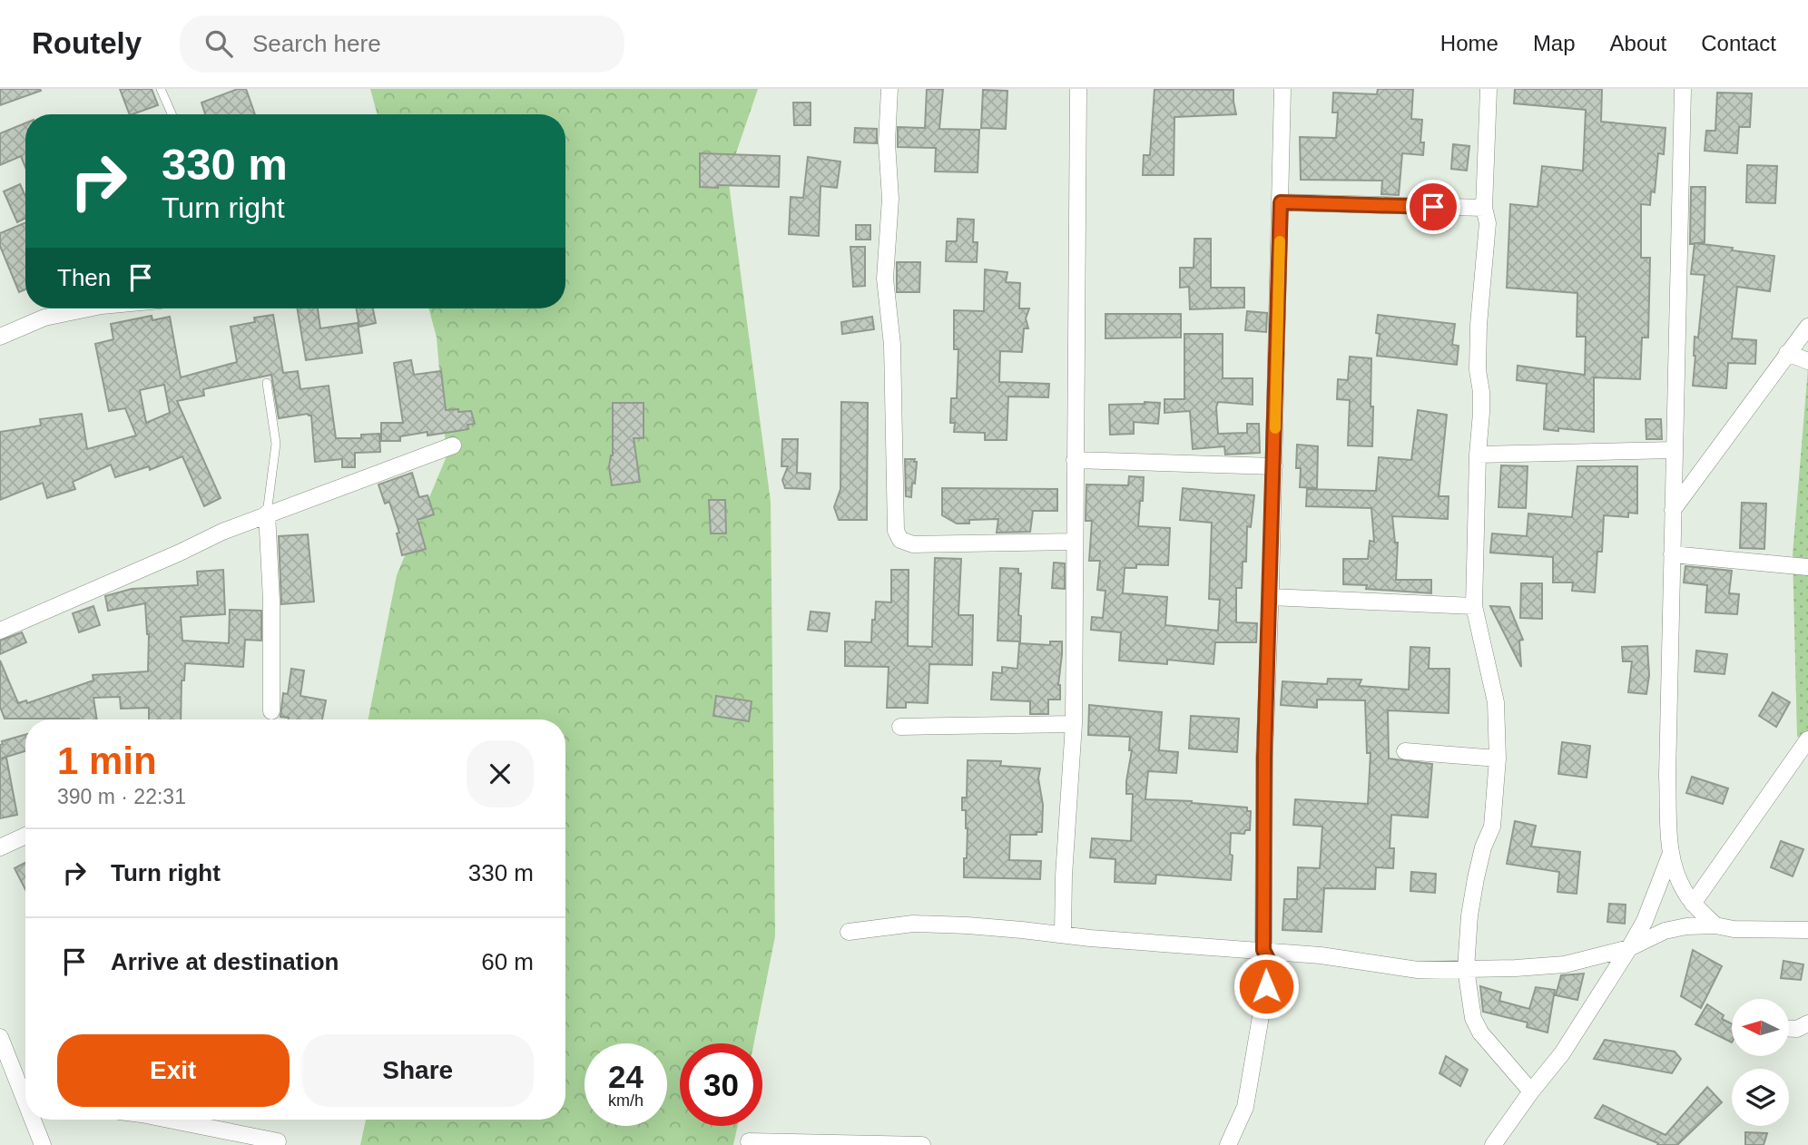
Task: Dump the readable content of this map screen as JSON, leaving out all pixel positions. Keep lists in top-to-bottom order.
{
  "north": "left",
  "page": {
    "header": "Routely",
    "search": "Search here",
    "nav": [
      "Home",
      "Map",
      "About",
      "Contact"
    ],
    "turn": ["330 m", "Turn right"],
    "then": "Then",
    "heading": ["1 min", "390 m · 22:31"],
    "list": [
      {
        "name": "Turn right",
        "value": "330 m"
      },
      {
        "name": "Arrive at destination",
        "value": "60 m"
      }
    ],
    "buttons": ["Exit", "Share"],
    "speed": "24 km/h",
    "limit": "30"
  }
}
